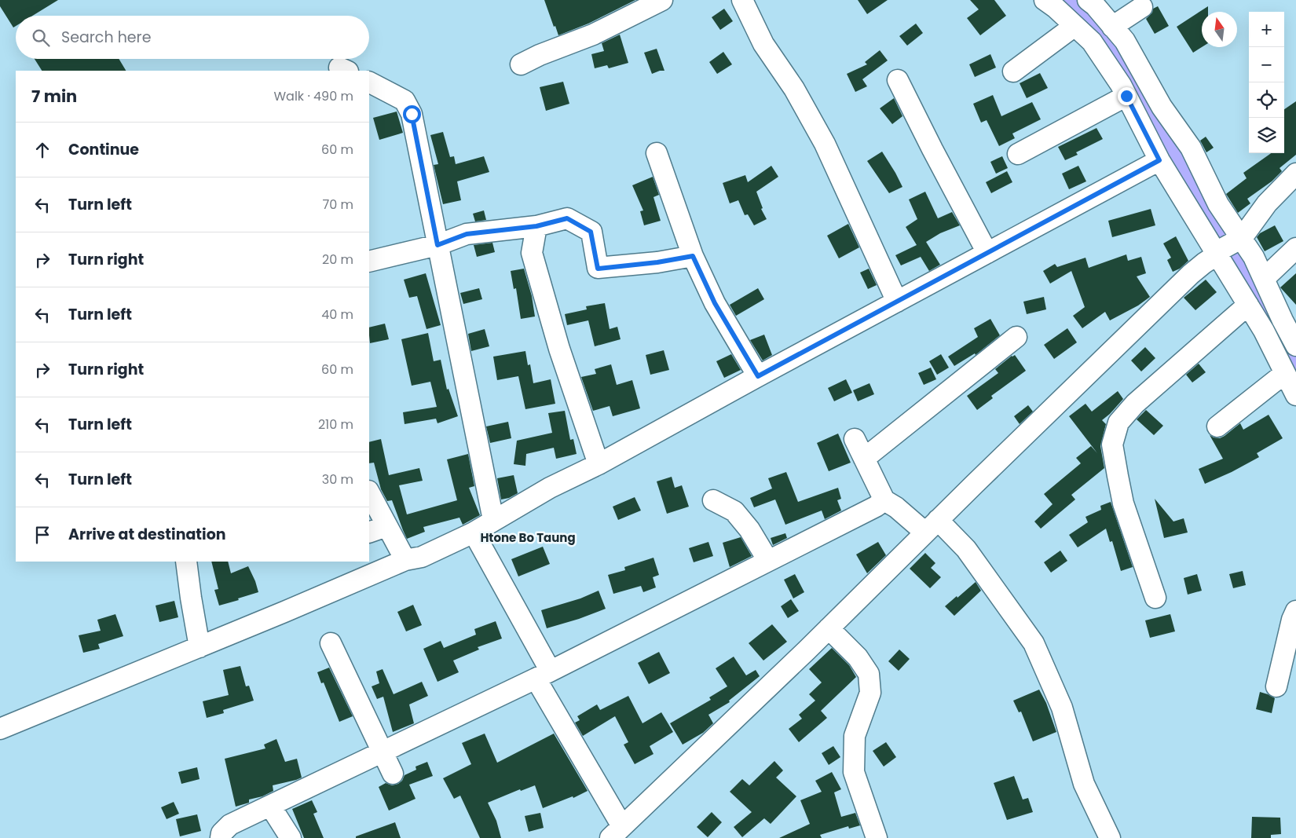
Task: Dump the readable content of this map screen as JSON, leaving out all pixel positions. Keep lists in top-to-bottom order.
{
  "districts": ["Htone Bo Taung"],
  "north": "top",
  "page": {
    "map_buttons": ["+", "−"],
    "search": "Search here",
    "heading": ["7 min", "Walk · 490 m"],
    "list": [
      ["Continue", "60 m"],
      ["Turn left", "70 m"],
      ["Turn right", "20 m"],
      ["Turn left", "40 m"],
      ["Turn right", "60 m"],
      ["Turn left", "210 m"],
      ["Turn left", "30 m"],
      "Arrive at destination"
    ]
  }
}
